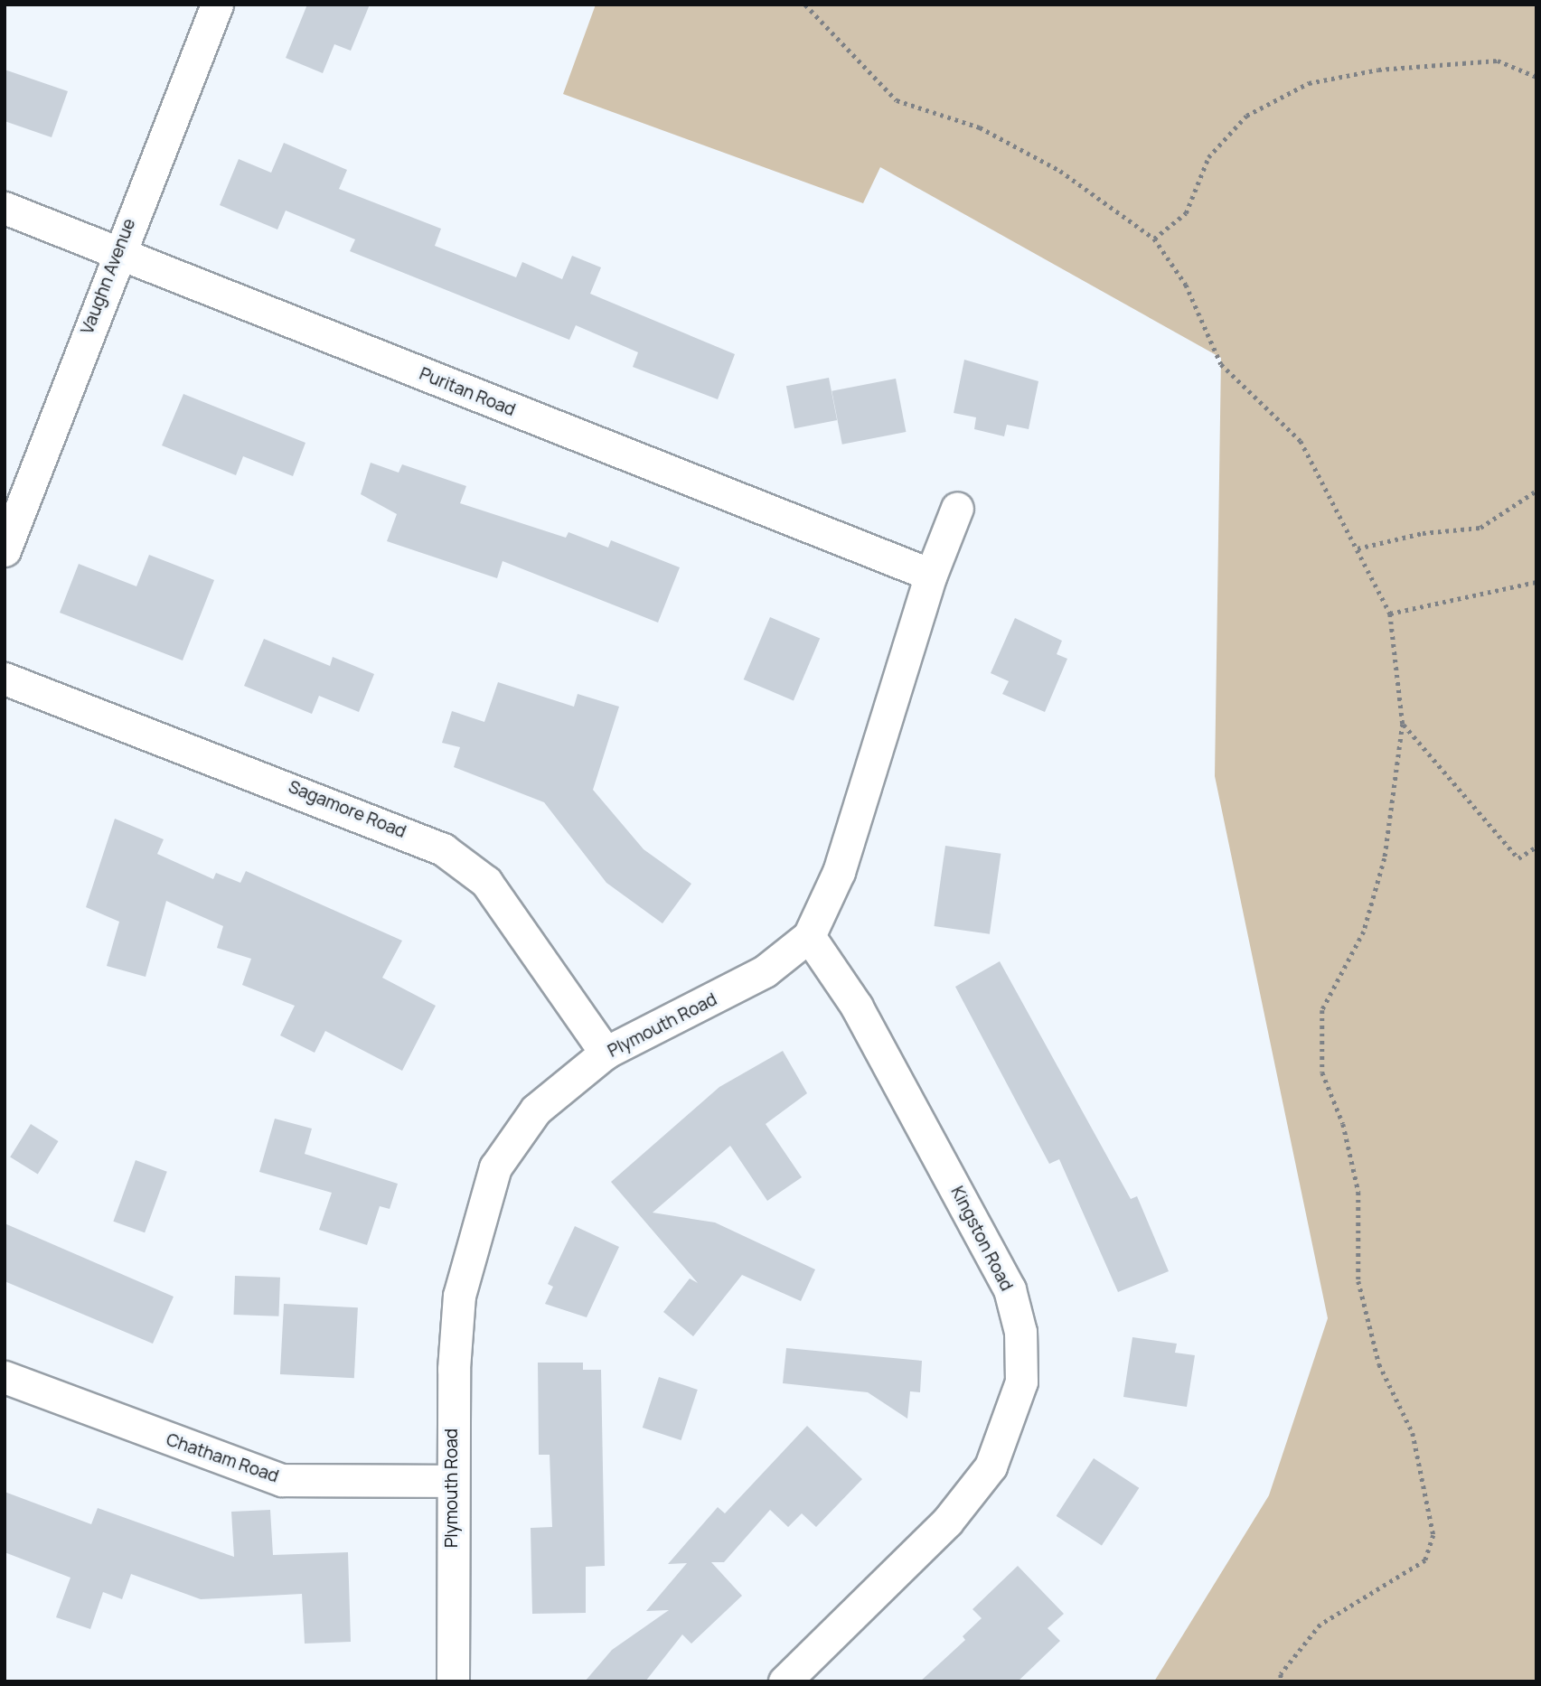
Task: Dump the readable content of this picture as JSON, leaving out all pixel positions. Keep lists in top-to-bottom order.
{
  "streets": {
    "street": [
      "Vaughn Avenue",
      "Puritan Road",
      "Sagamore Road",
      "Plymouth Road",
      "Kingston Road",
      "Chatham Road"
    ]
  },
  "crossings": [
    ["Vaughn Avenue", "Puritan Road"],
    ["Puritan Road", "Plymouth Road"],
    ["Sagamore Road", "Plymouth Road"],
    ["Plymouth Road", "Kingston Road"],
    ["Plymouth Road", "Chatham Road"]
  ]
}
